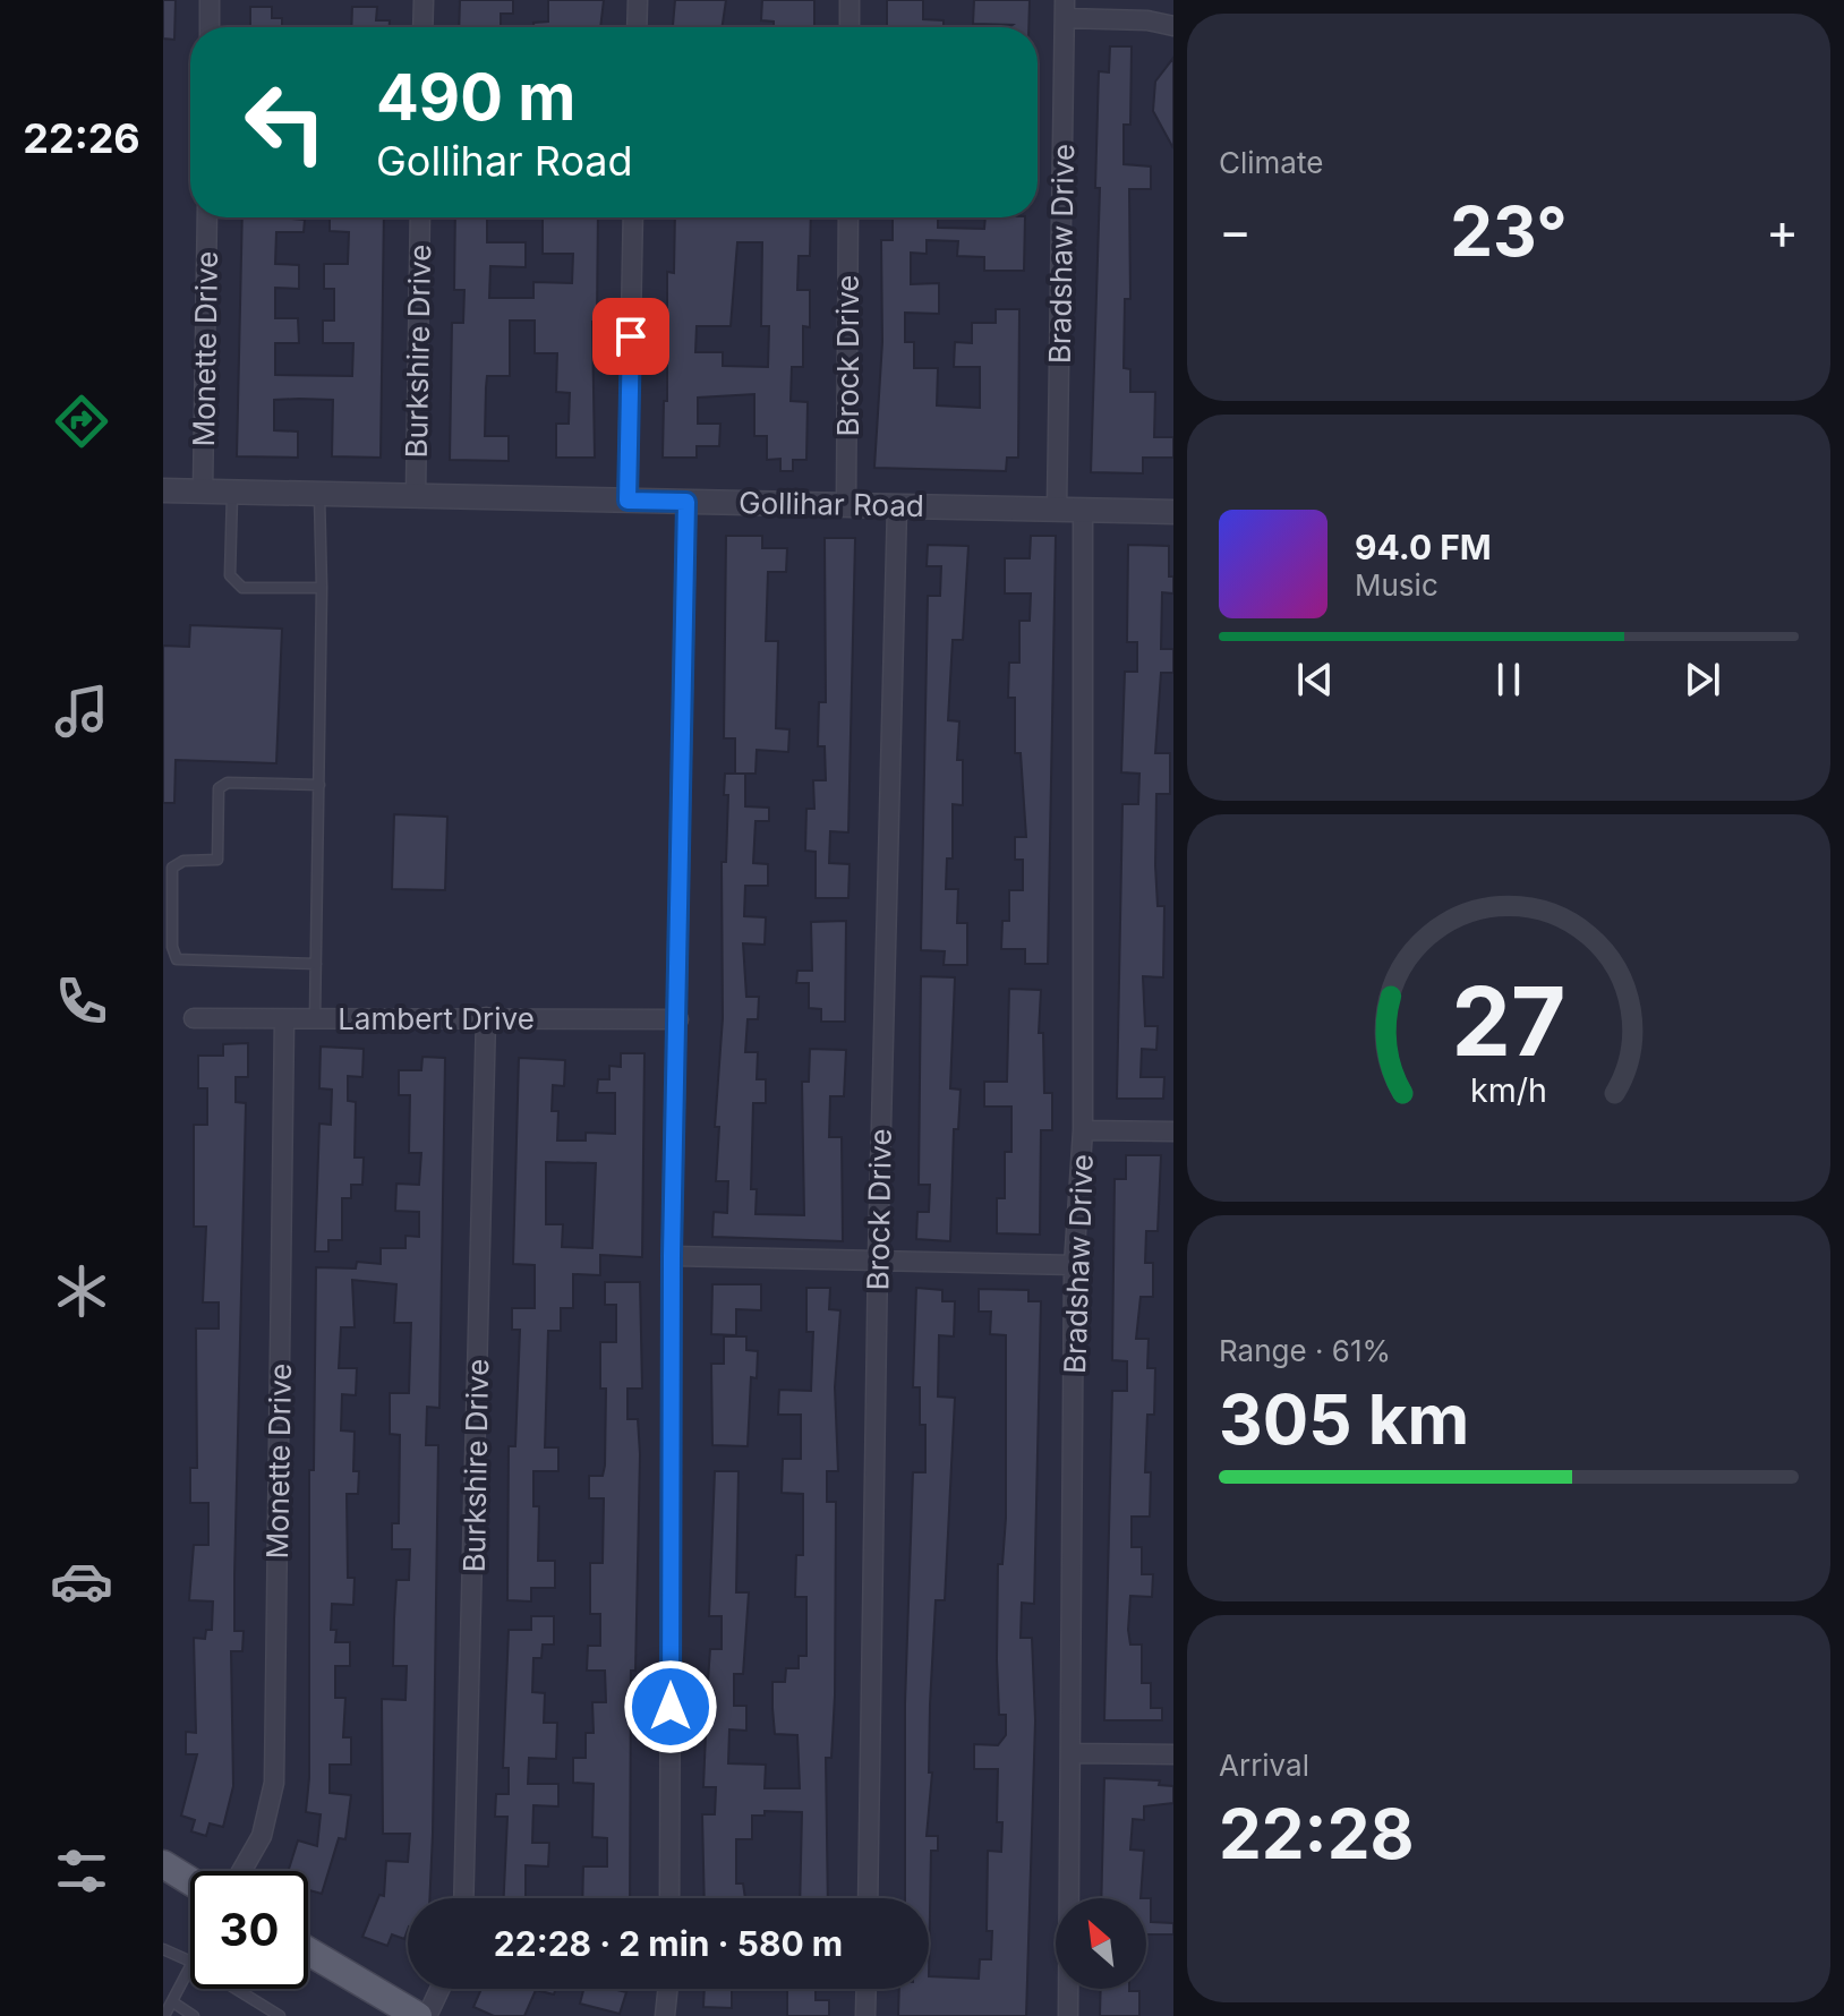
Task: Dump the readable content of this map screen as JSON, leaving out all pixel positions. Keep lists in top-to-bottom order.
{
  "streets": {
    "street": [
      "Bradshaw Drive",
      "Monette Drive",
      "Burkshire Drive",
      "Brock Drive",
      "Gollihar Road",
      "Lambert Drive"
    ]
  },
  "crossings": [
    ["Bradshaw Drive", "Gollihar Road"],
    ["Monette Drive", "Gollihar Road"],
    ["Monette Drive", "Lambert Drive"],
    ["Burkshire Drive", "Gollihar Road"],
    ["Burkshire Drive", "Lambert Drive"],
    ["Brock Drive", "Gollihar Road"]
  ],
  "north": "top left",
  "page": {
    "tabs": "22:26",
    "tile": [
      "Climate",
      ["Range · 61%", "305 km"],
      ["Arrival", "22:28"]
    ],
    "turn": ["490 m", "Gollihar Road"],
    "heat": ["−", "23°", "+"],
    "song": ["94.0 FM", "Music"],
    "limit": "30",
    "trip": "22:28 · 2 min · 580 m",
    "gauge": ["27", "km/h"]
  }
}
